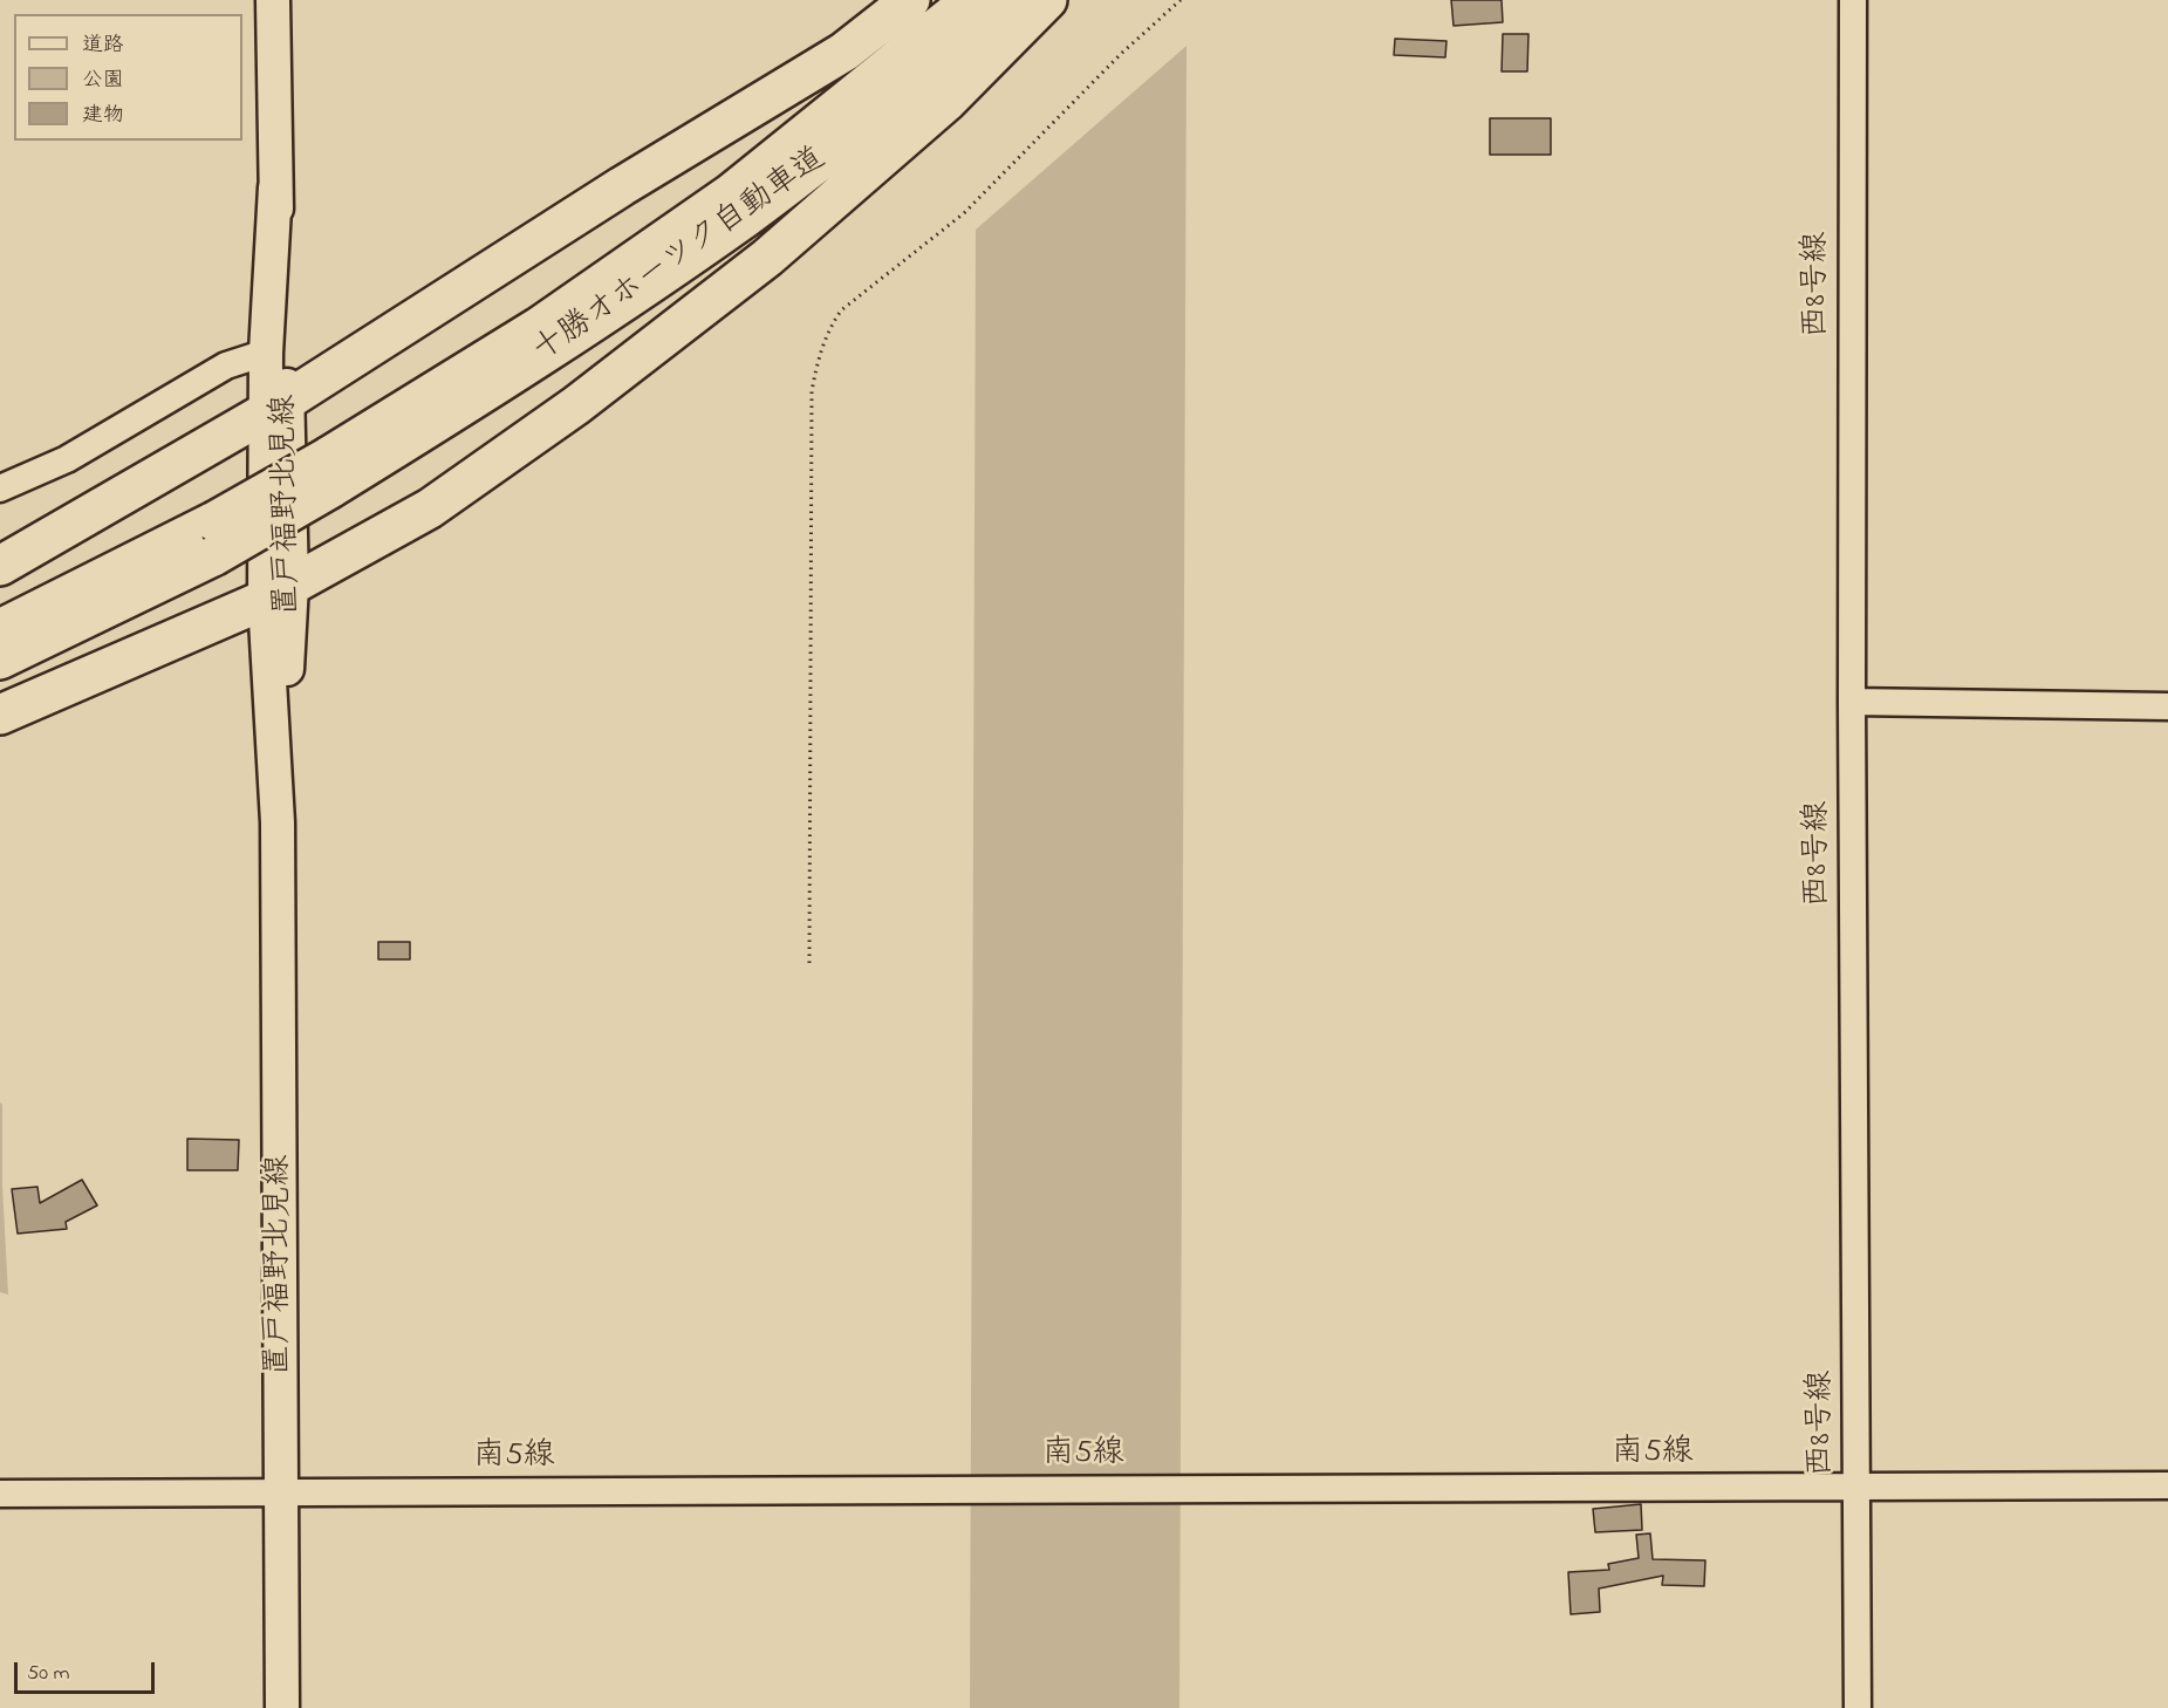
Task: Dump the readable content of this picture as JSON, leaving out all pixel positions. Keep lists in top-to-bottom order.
{
  "streets": {
    "highway": ["十勝オホーツク自動車道"],
    "main road": ["置戸福野北見線"],
    "street": ["西8号線", "南5線"]
  },
  "crossings": [
    ["西8号線", "南5線"],
    ["置戸福野北見線", "南5線"]
  ],
  "legend": ["道路", "公園", "建物"],
  "scale_bar": "50 m"
}
